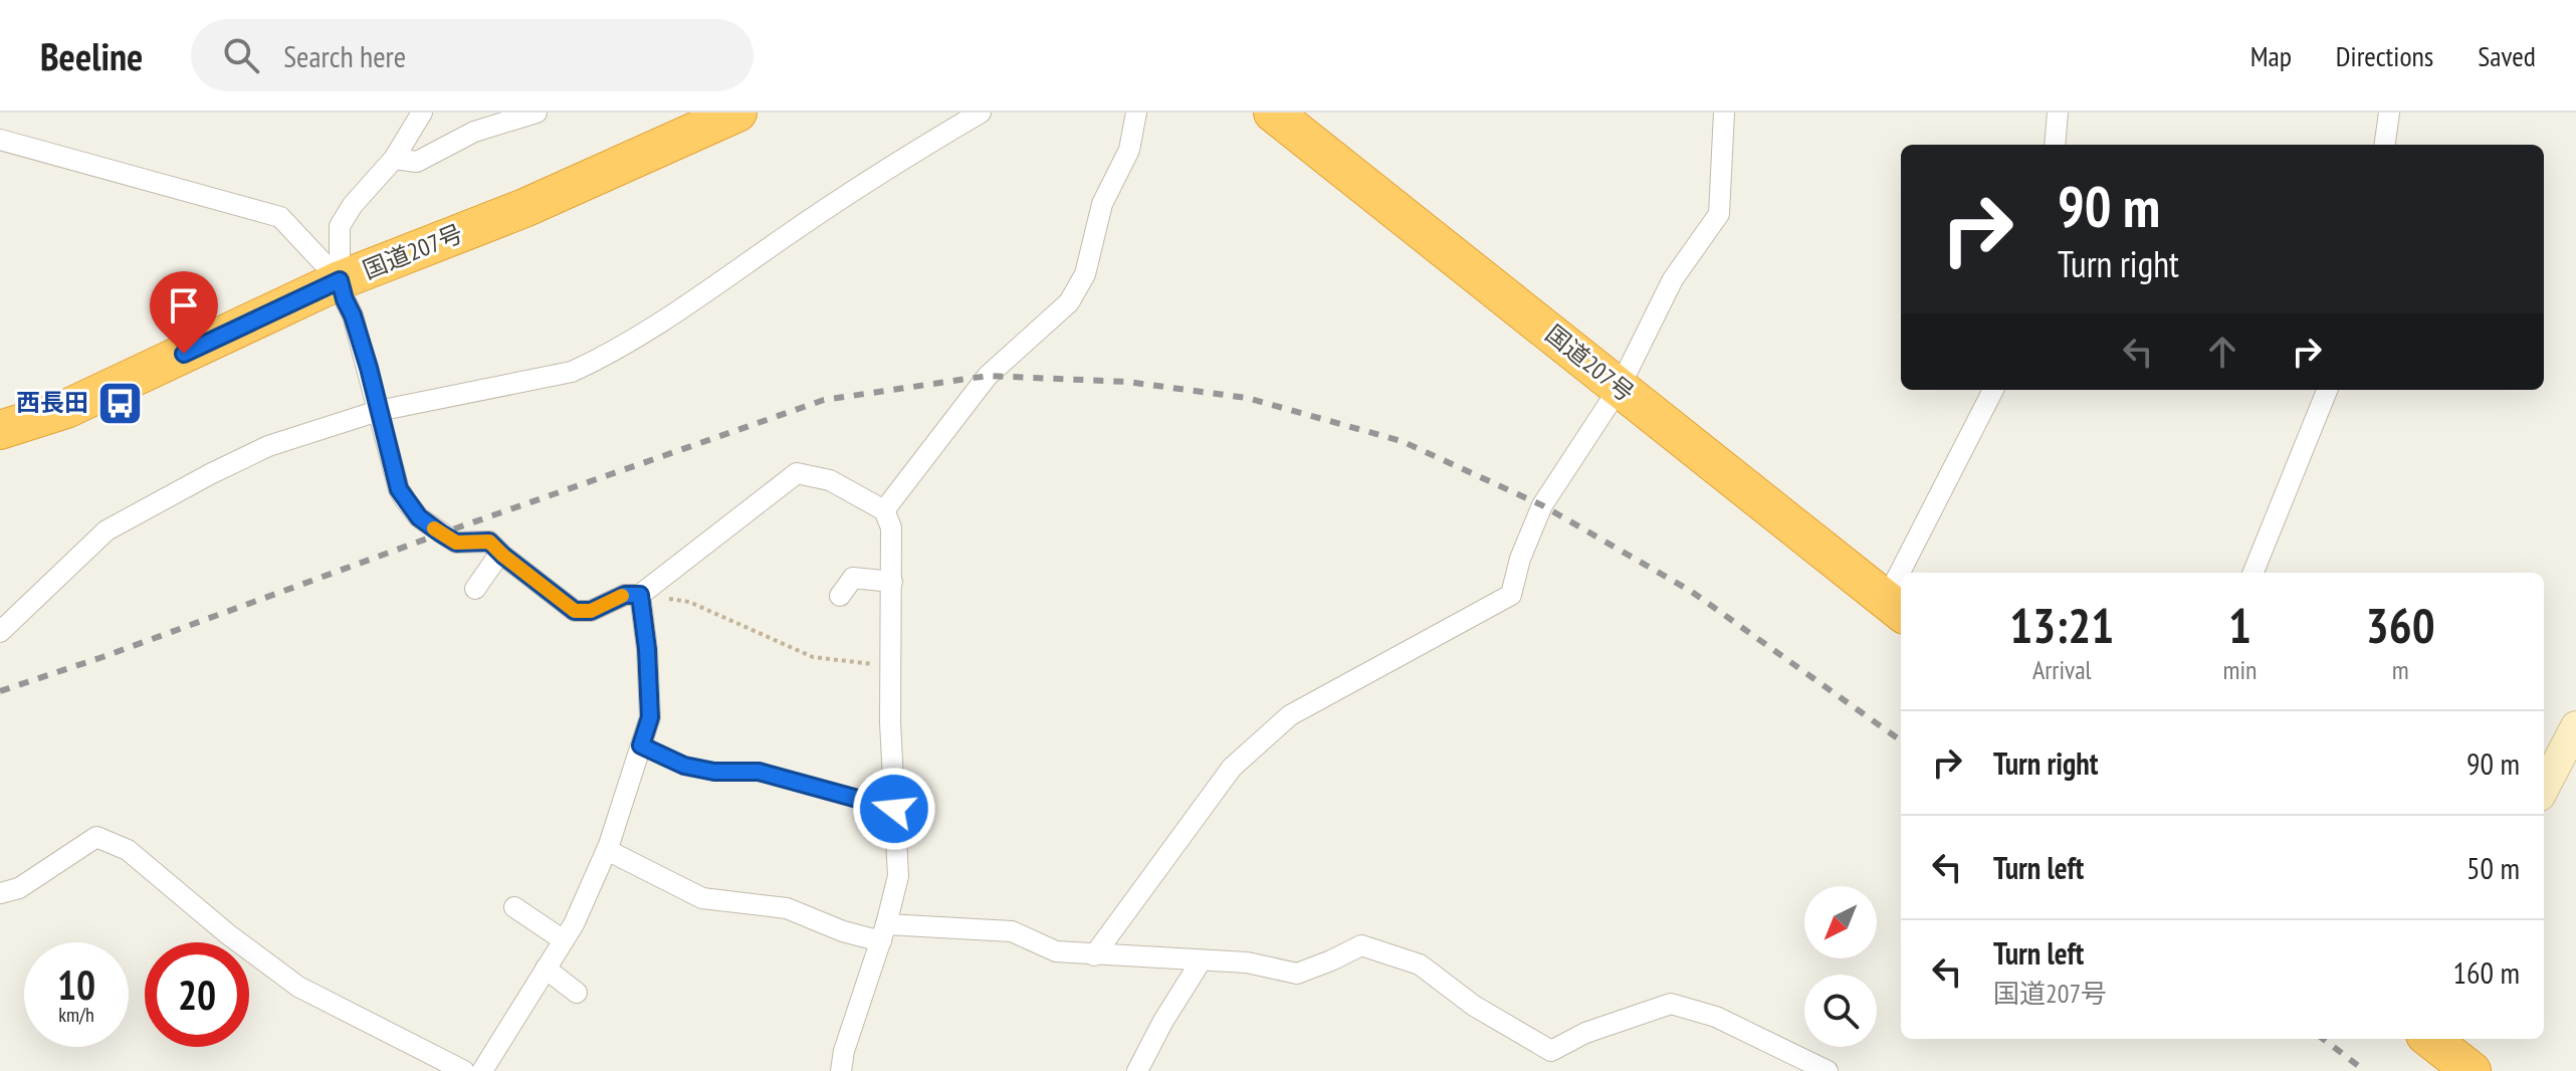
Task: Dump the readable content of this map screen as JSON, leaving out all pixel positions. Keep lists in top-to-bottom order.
{
  "streets": {
    "highway": ["国道207号"]
  },
  "places": {
    "bus stop": ["西長田"]
  },
  "north": "bottom left",
  "page": {
    "header": "Beeline",
    "search": "Search here",
    "nav": ["Map", "Directions", "Saved"],
    "turn": ["90 m", "Turn right"],
    "eta": [
      "13:21",
      "Arrival",
      "1",
      "min",
      "360",
      "m"
    ],
    "list": [
      {
        "name": "Turn right",
        "value": "90 m"
      },
      {
        "name": "Turn left",
        "value": "50 m"
      },
      {
        "name": "Turn left",
        "note": "国道207号",
        "value": "160 m"
      }
    ],
    "speed": "10 km/h",
    "limit": "20"
  }
}
